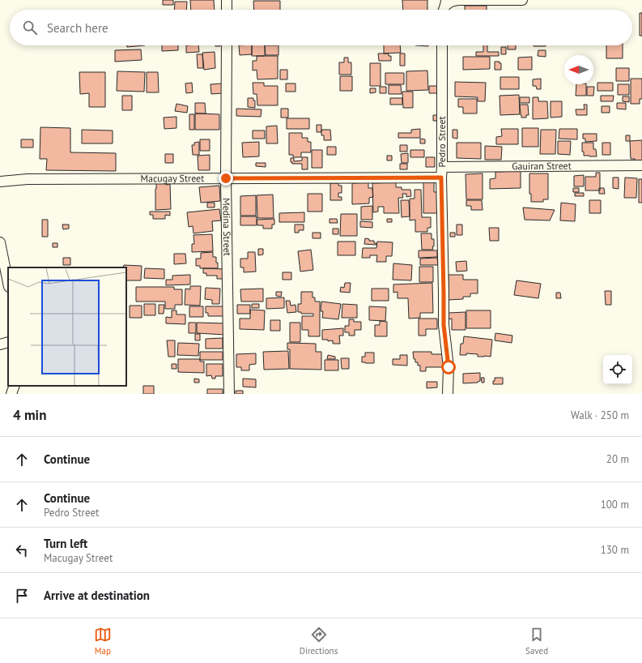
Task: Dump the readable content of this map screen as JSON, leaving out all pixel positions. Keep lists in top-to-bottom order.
{
  "streets": {
    "street": [
      "Pedro Street",
      "Gauiran Street",
      "Macugay Street",
      "Medina Street"
    ]
  },
  "crossings": [
    ["Pedro Street", "Gauiran Street"],
    ["Pedro Street", "Macugay Street"],
    ["Macugay Street", "Medina Street"]
  ],
  "north": "left",
  "page": {
    "search": "Search here",
    "heading": ["4 min", "Walk · 250 m"],
    "list": [
      ["Continue", "20 m"],
      ["Continue", "Pedro Street", "100 m"],
      ["Turn left", "Macugay Street", "130 m"],
      "Arrive at destination"
    ],
    "nav": ["Map", "Directions", "Saved"]
  }
}
